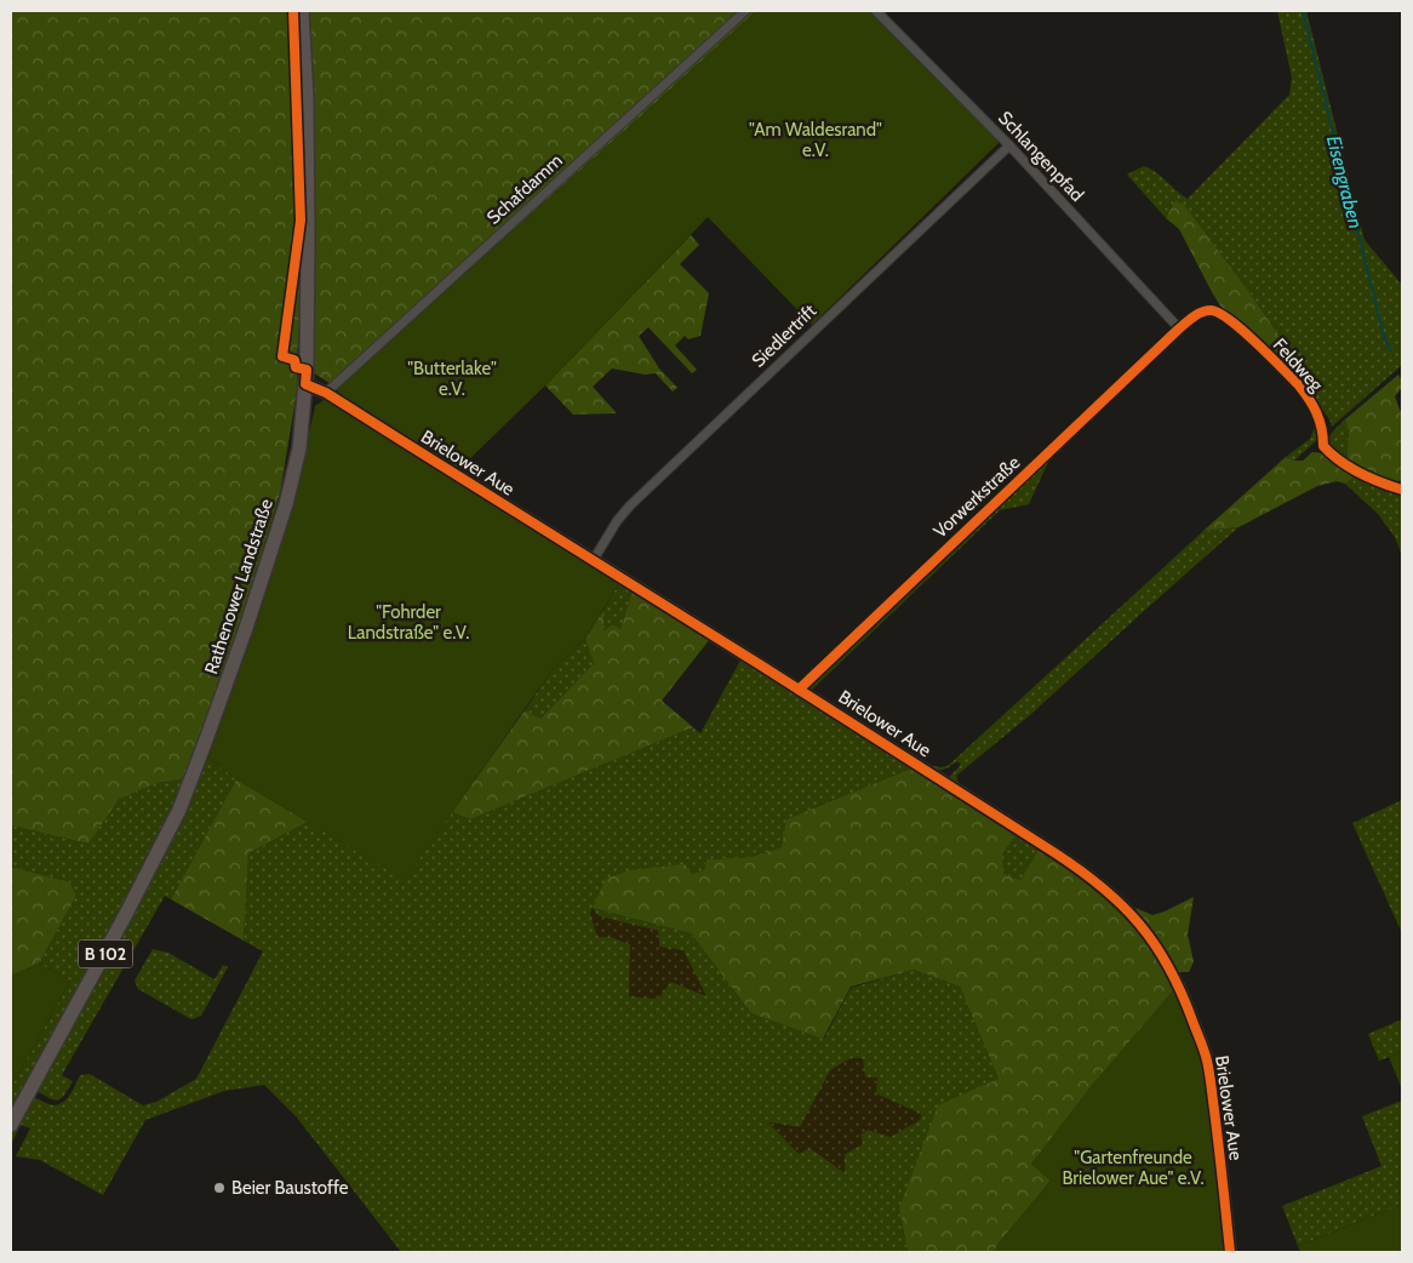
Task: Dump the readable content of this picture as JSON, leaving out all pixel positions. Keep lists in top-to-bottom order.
{
  "streets": {
    "main road": ["Rathenower Landstraße", "B 102"],
    "street": [
      "Schlangenpfad",
      "Schafdamm",
      "Siedlertrift",
      "Feldweg",
      "Brielower Aue",
      "Vorwerkstraße"
    ]
  },
  "crossings": [
    ["Schlangenpfad", "Siedlertrift"],
    ["Schlangenpfad", "Feldweg"],
    ["Schlangenpfad", "Vorwerkstraße"],
    ["Schafdamm", "Brielower Aue"],
    ["Siedlertrift", "Brielower Aue"],
    ["Feldweg", "Vorwerkstraße"],
    ["Brielower Aue", "Vorwerkstraße"],
    ["Brielower Aue", "Rathenower Landstraße"]
  ],
  "water": ["Eisengraben"],
  "parks": [
    "\"Am Waldesrand\" e.V.",
    "\"Butterlake\" e.V.",
    "\"Fohrder Landstraße\" e.V.",
    "\"Gartenfreunde Brielower Aue\" e.V."
  ],
  "places": ["Beier Baustoffe"]
}
